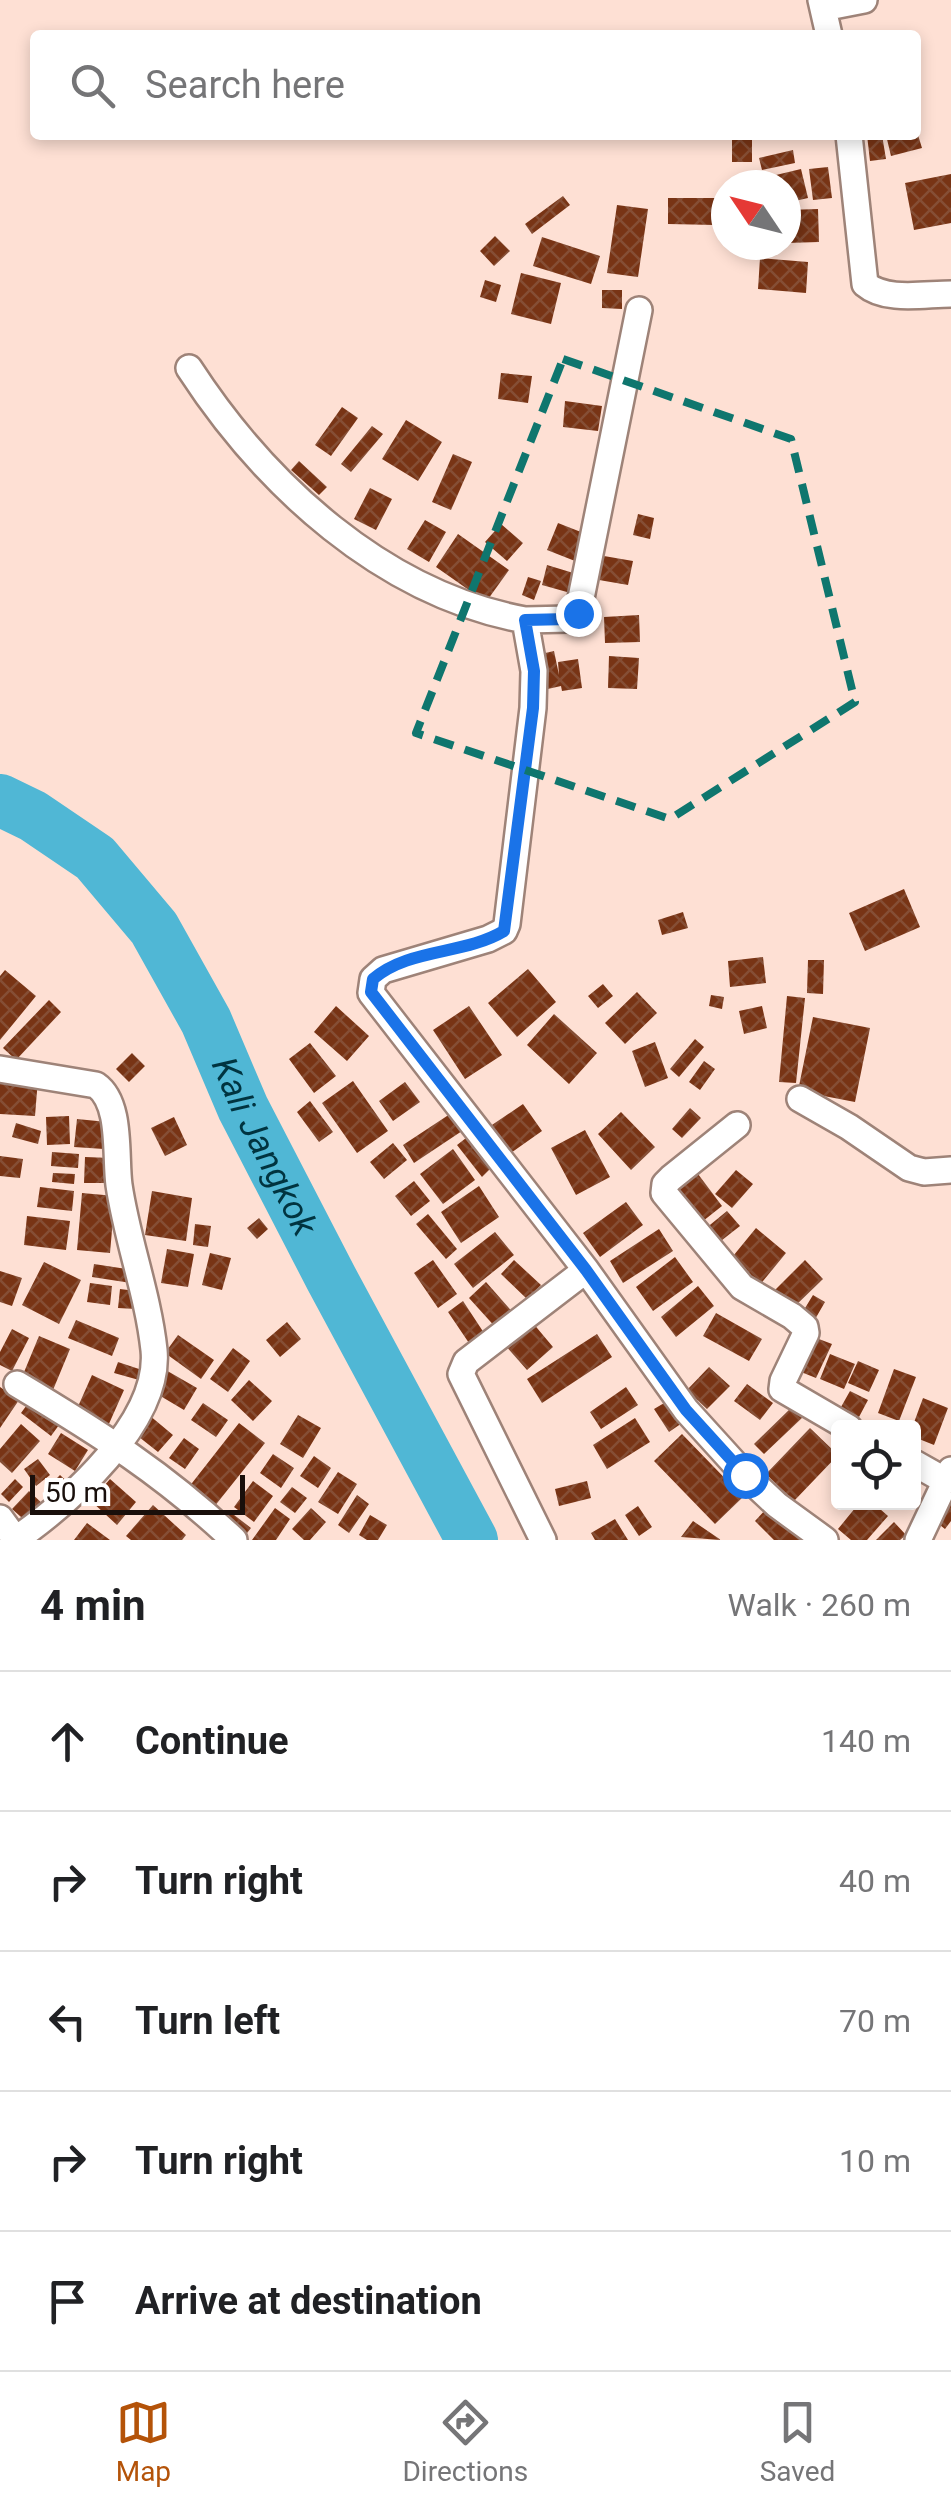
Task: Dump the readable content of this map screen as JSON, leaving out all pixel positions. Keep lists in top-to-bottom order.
{
  "water": ["Kali Jangkok"],
  "scale_bar": "50 m",
  "north": "top left",
  "page": {
    "search": "Search here",
    "scale": "50 m",
    "heading": ["4 min", "Walk · 260 m"],
    "list": [
      ["Continue", "140 m"],
      ["Turn right", "40 m"],
      ["Turn left", "70 m"],
      ["Turn right", "10 m"],
      "Arrive at destination"
    ],
    "nav": ["Map", "Directions", "Saved"]
  }
}
